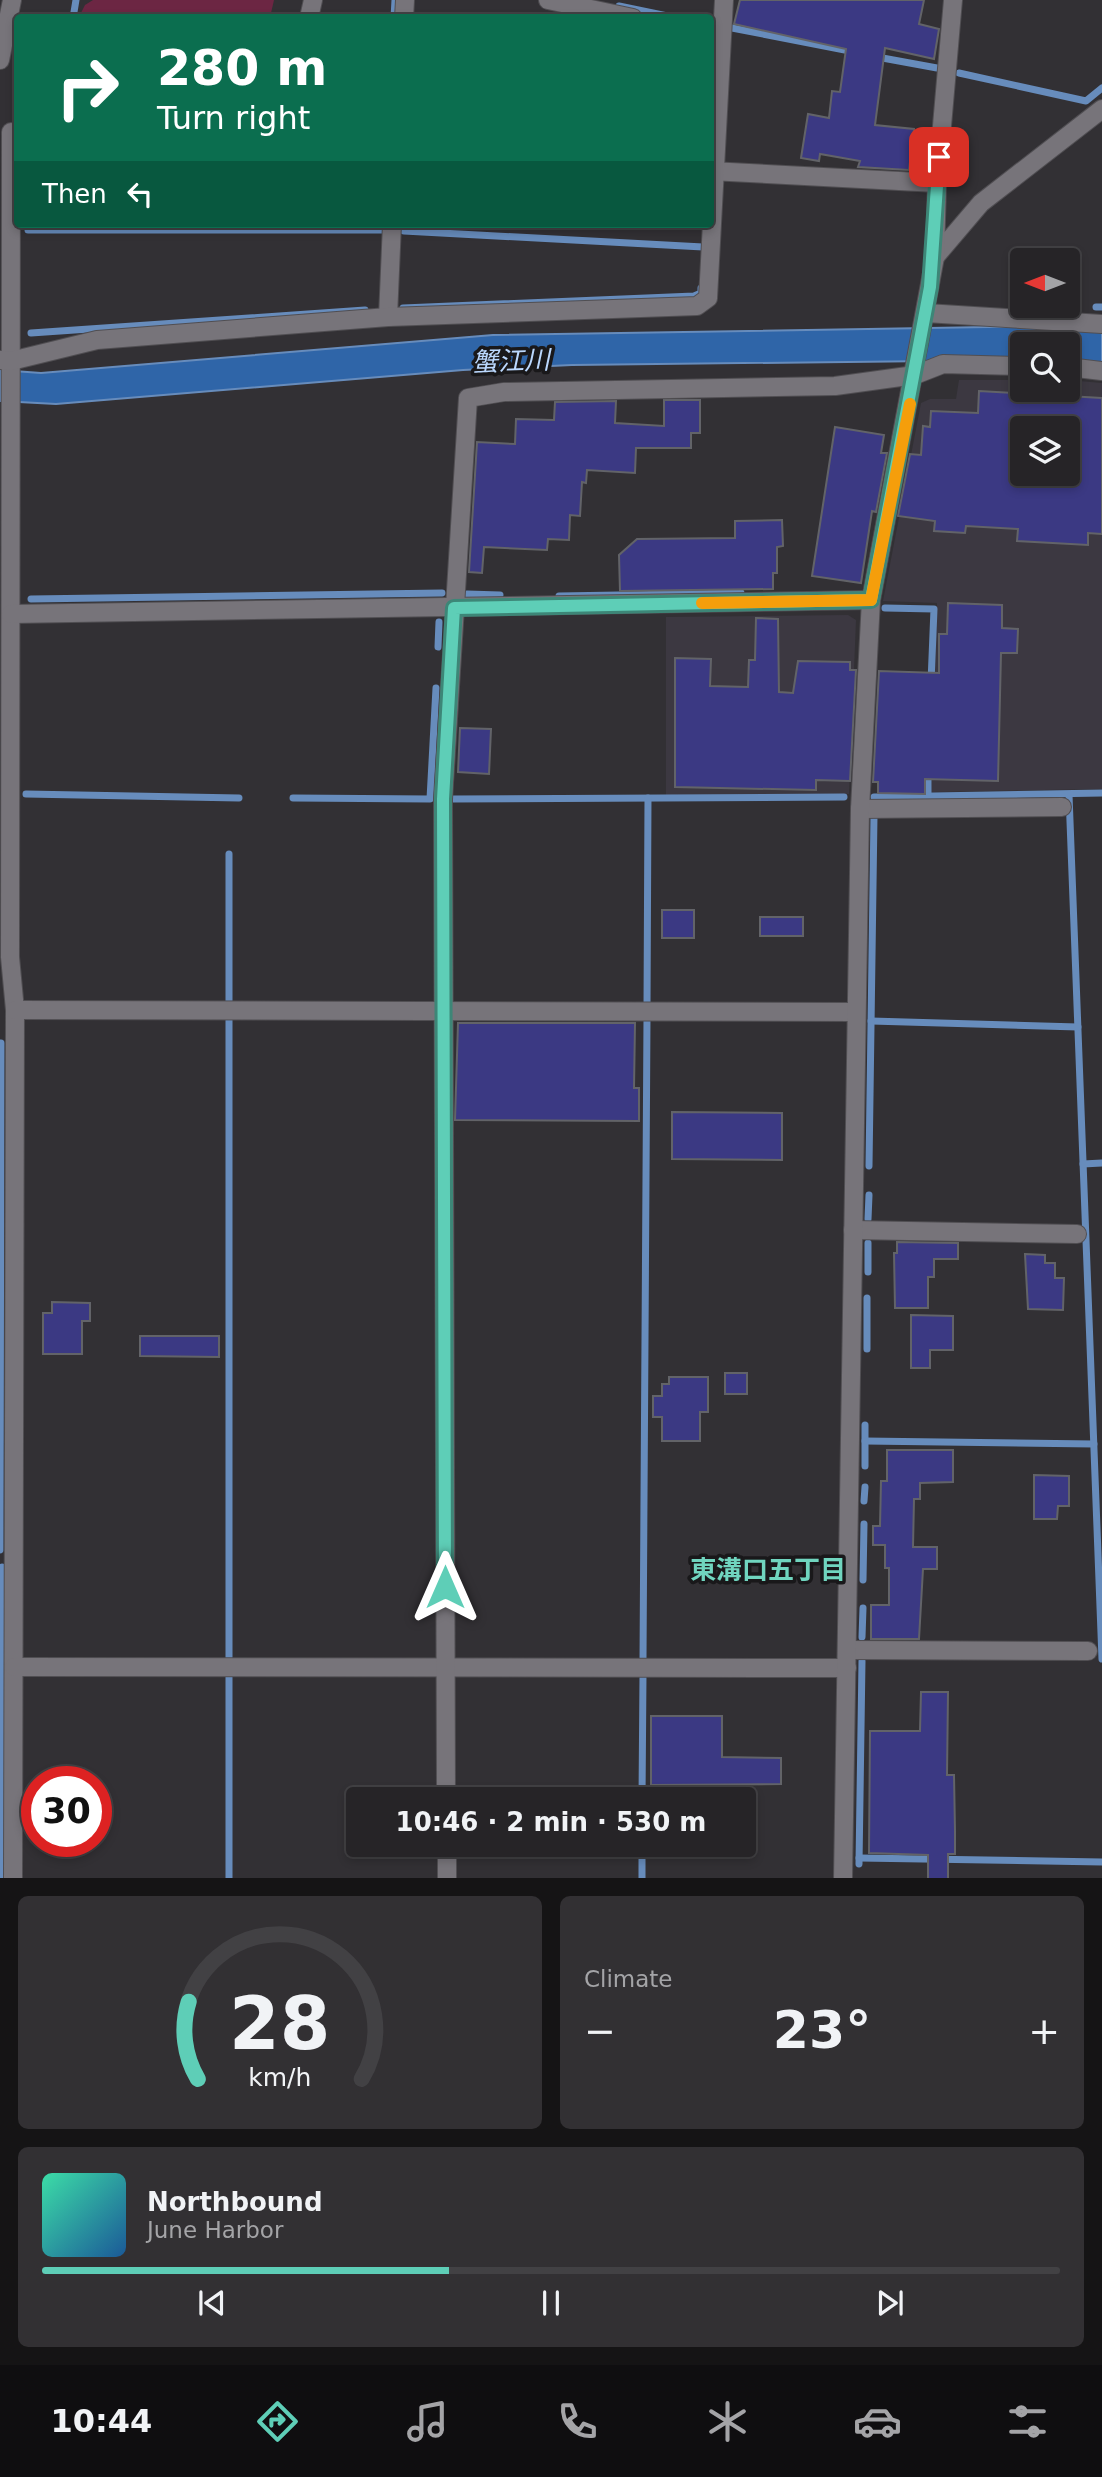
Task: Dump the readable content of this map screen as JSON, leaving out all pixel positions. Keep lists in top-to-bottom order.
{
  "districts": ["東溝口五丁目"],
  "water": ["蟹江川"],
  "north": "left",
  "page": {
    "turn": ["280 m", "Turn right"],
    "then": "Then",
    "limit": "30",
    "trip": "10:46 · 2 min · 530 m",
    "tile": "Climate",
    "heat": ["−", "23°", "+"],
    "song": ["Northbound", "June Harbor"],
    "tabs": "10:44",
    "gauge": ["28", "km/h"]
  }
}
